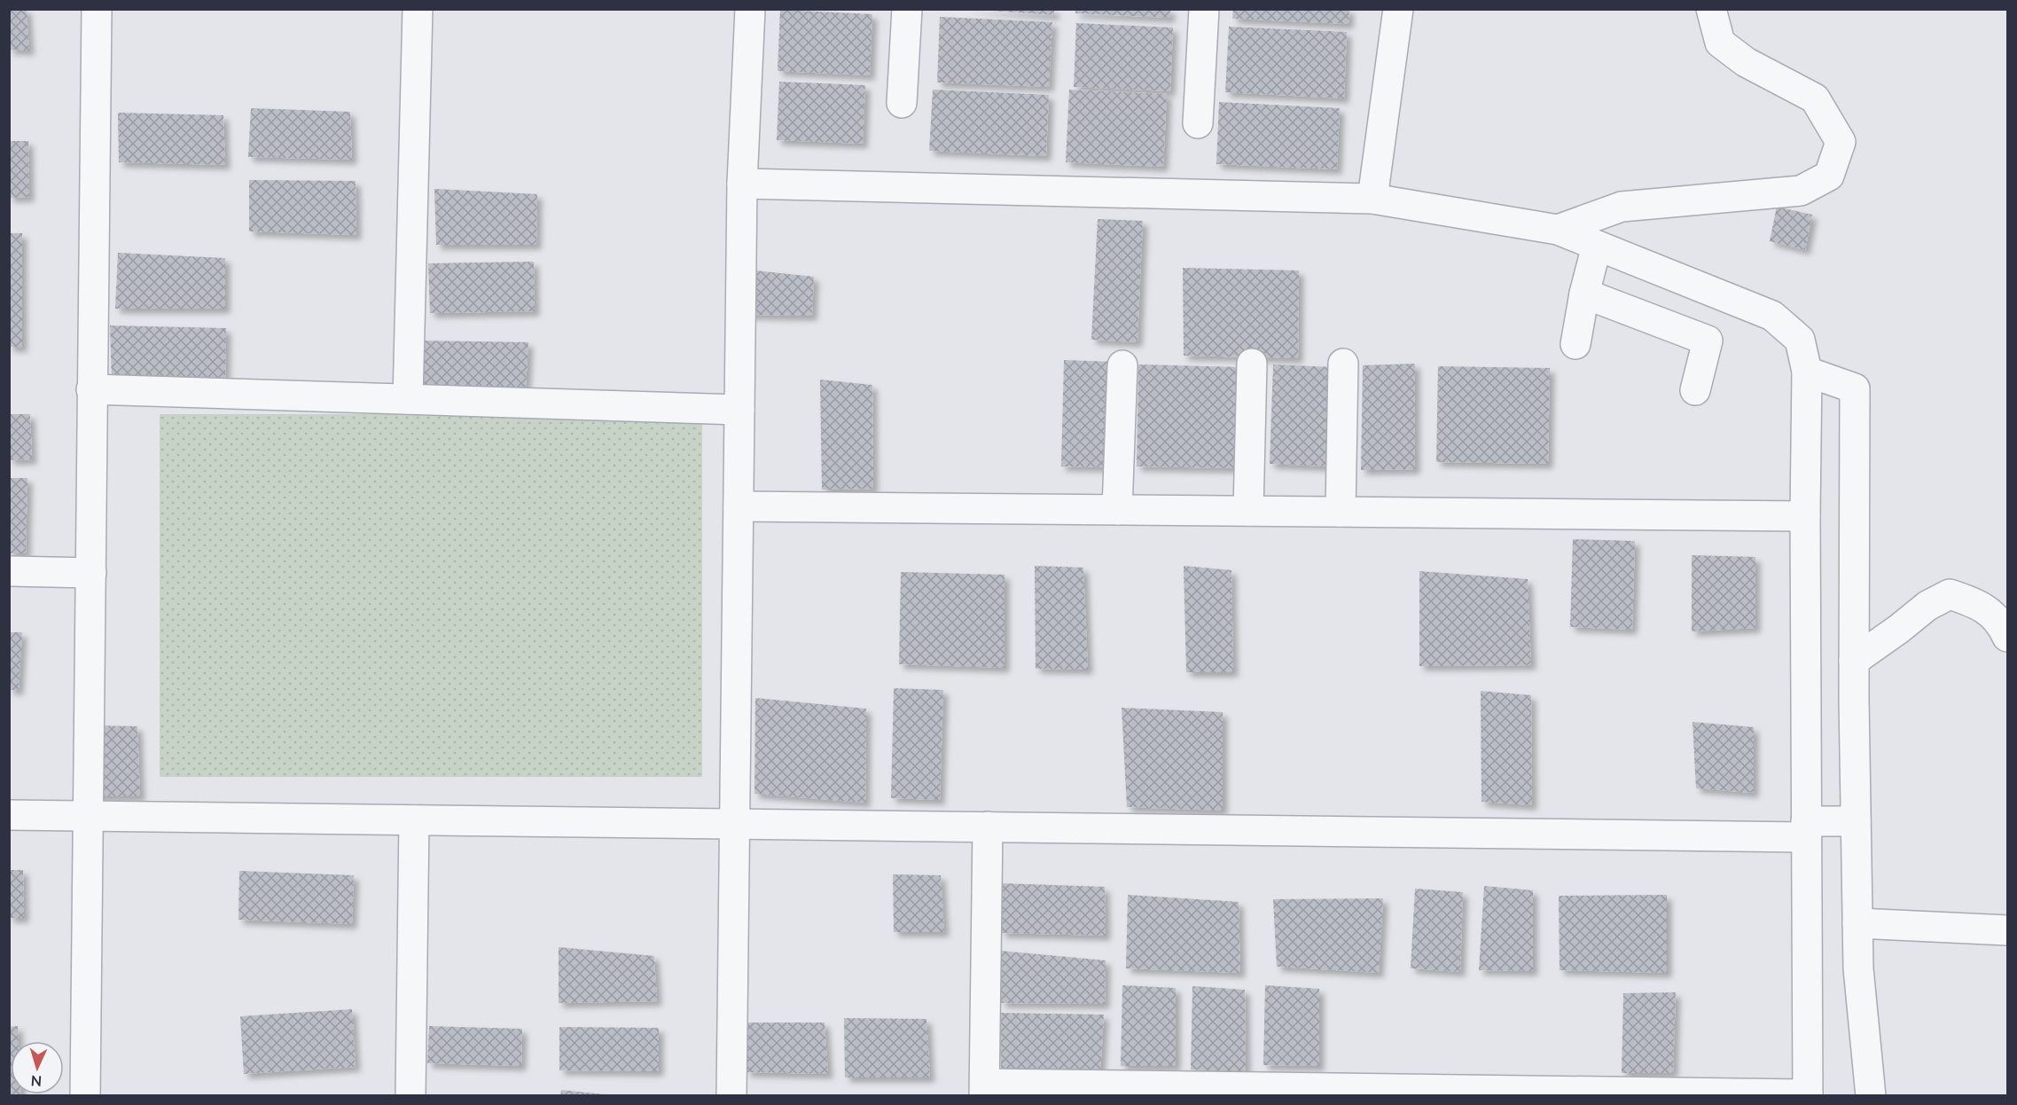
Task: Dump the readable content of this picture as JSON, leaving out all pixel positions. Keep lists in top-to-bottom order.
{
  "north": "bottom"
}
